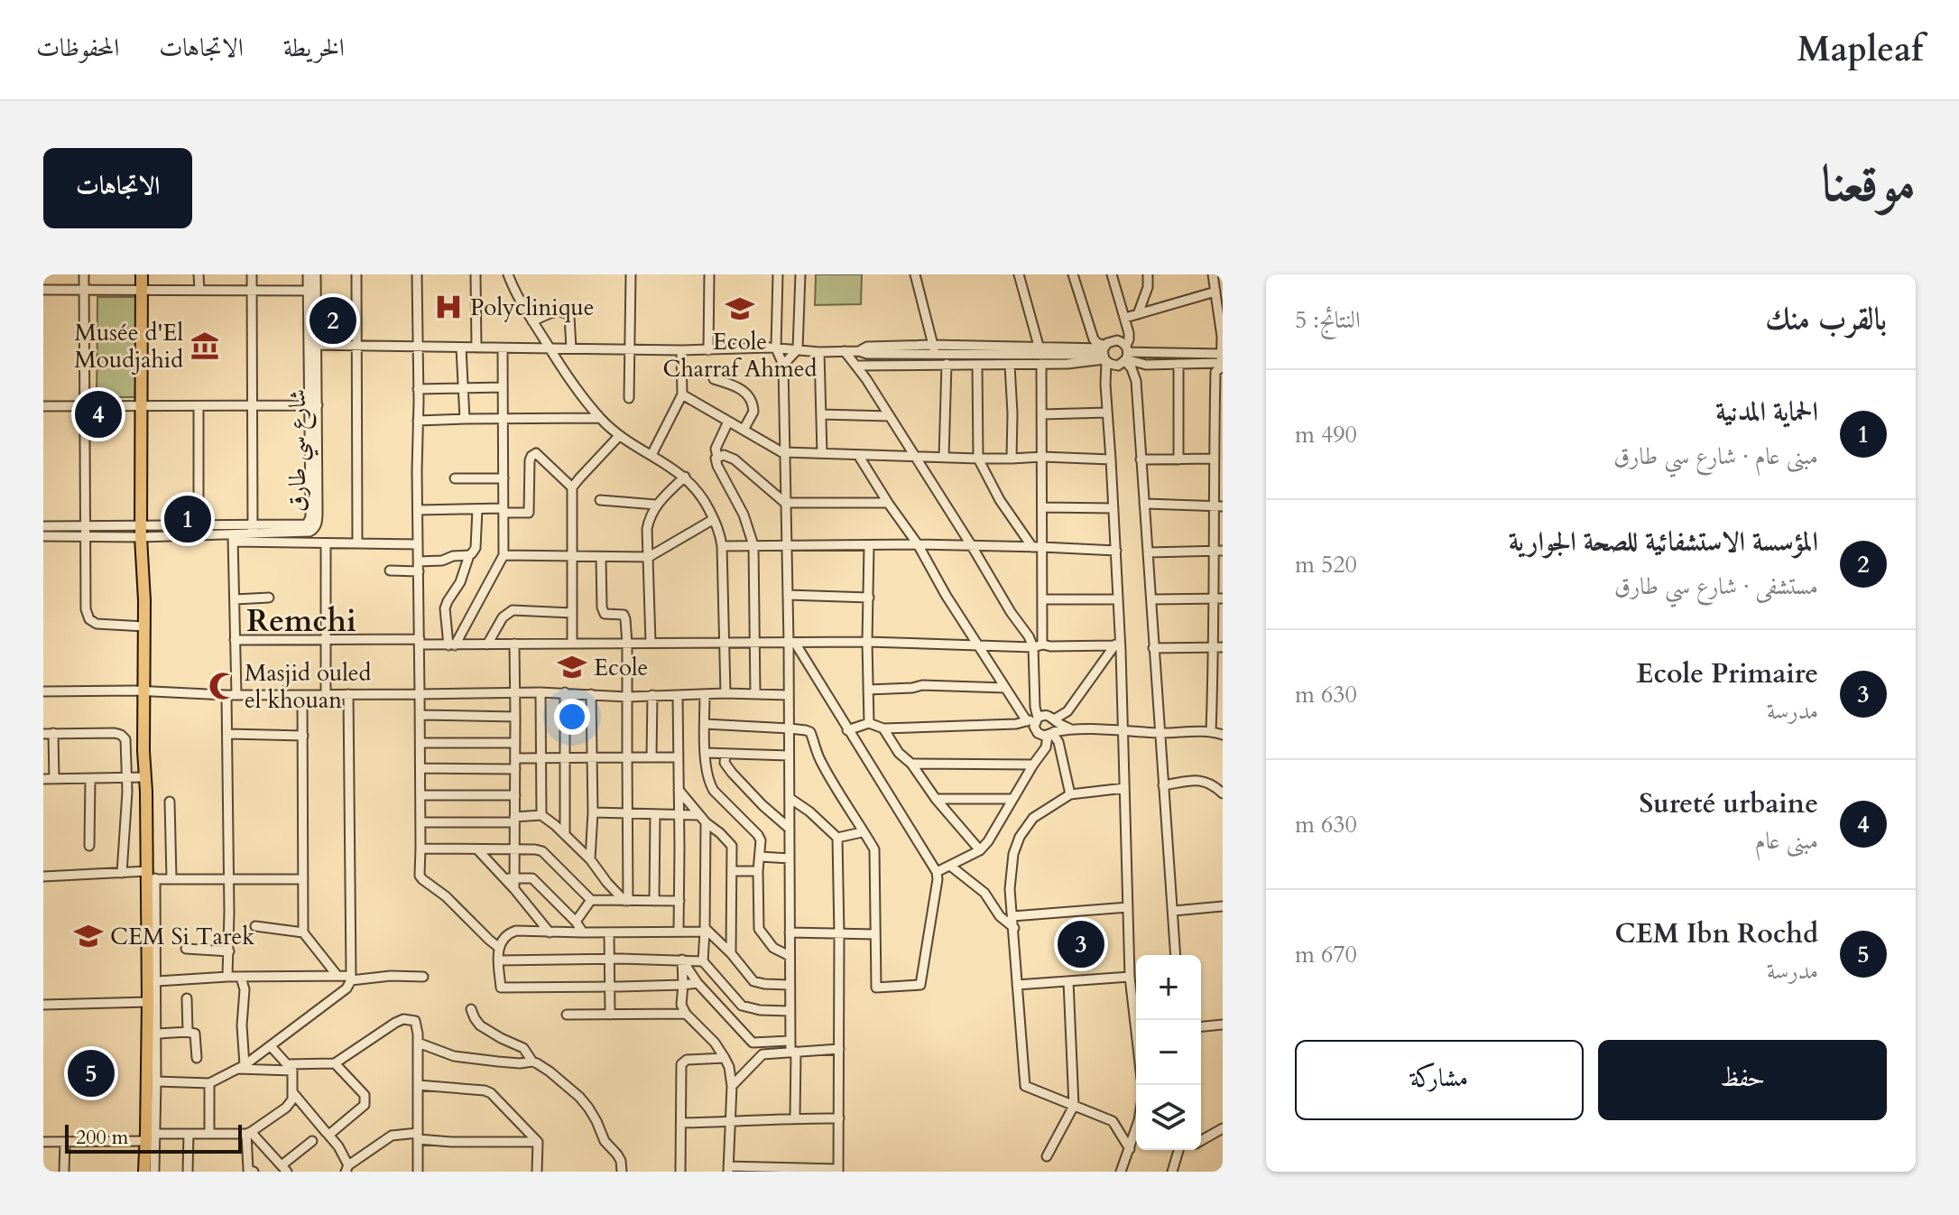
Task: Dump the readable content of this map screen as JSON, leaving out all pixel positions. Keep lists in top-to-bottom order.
{
  "streets": {
    "street": ["شارع سي طارق"]
  },
  "districts": ["Remchi"],
  "places": {
    "hospital": ["Polyclinique"],
    "school or university": ["Ecole Charraf Ahmed", "Ecole", "CEM Si Tarek"],
    "museum": ["Musée d'El Moudjahid"],
    "mosque": ["Masjid ouled el khouan"]
  },
  "scale_bar": "200 m",
  "page": {
    "header": "Mapleaf",
    "nav": ["الخريطة", "الاتجاهات", "المحفوظات"],
    "title": "موقعنا",
    "buttons": [
      "الاتجاهات",
      ["حفظ", "مشاركة"]
    ],
    "heading": ["بالقرب منك", "النتائج: 5"],
    "pins": [
      "2",
      "4",
      "1",
      "3",
      "5"
    ],
    "list": [
      {
        "mark": "1",
        "name": "الحماية المدنية",
        "note": "مبنى عام · شارع سي طارق",
        "value": "490 m"
      },
      {
        "mark": "2",
        "name": "المؤسسة الاستشفائية للصحة الجوارية",
        "note": "مستشفى · شارع سي طارق",
        "value": "520 m"
      },
      {
        "mark": "3",
        "name": "Ecole Primaire",
        "note": "مدرسة",
        "value": "630 m"
      },
      {
        "mark": "4",
        "name": "Sureté urbaine",
        "note": "مبنى عام",
        "value": "630 m"
      },
      {
        "mark": "5",
        "name": "CEM Ibn Rochd",
        "note": "مدرسة",
        "value": "670 m"
      }
    ],
    "map_buttons": ["+", "−"],
    "scale": "200 m"
  }
}
